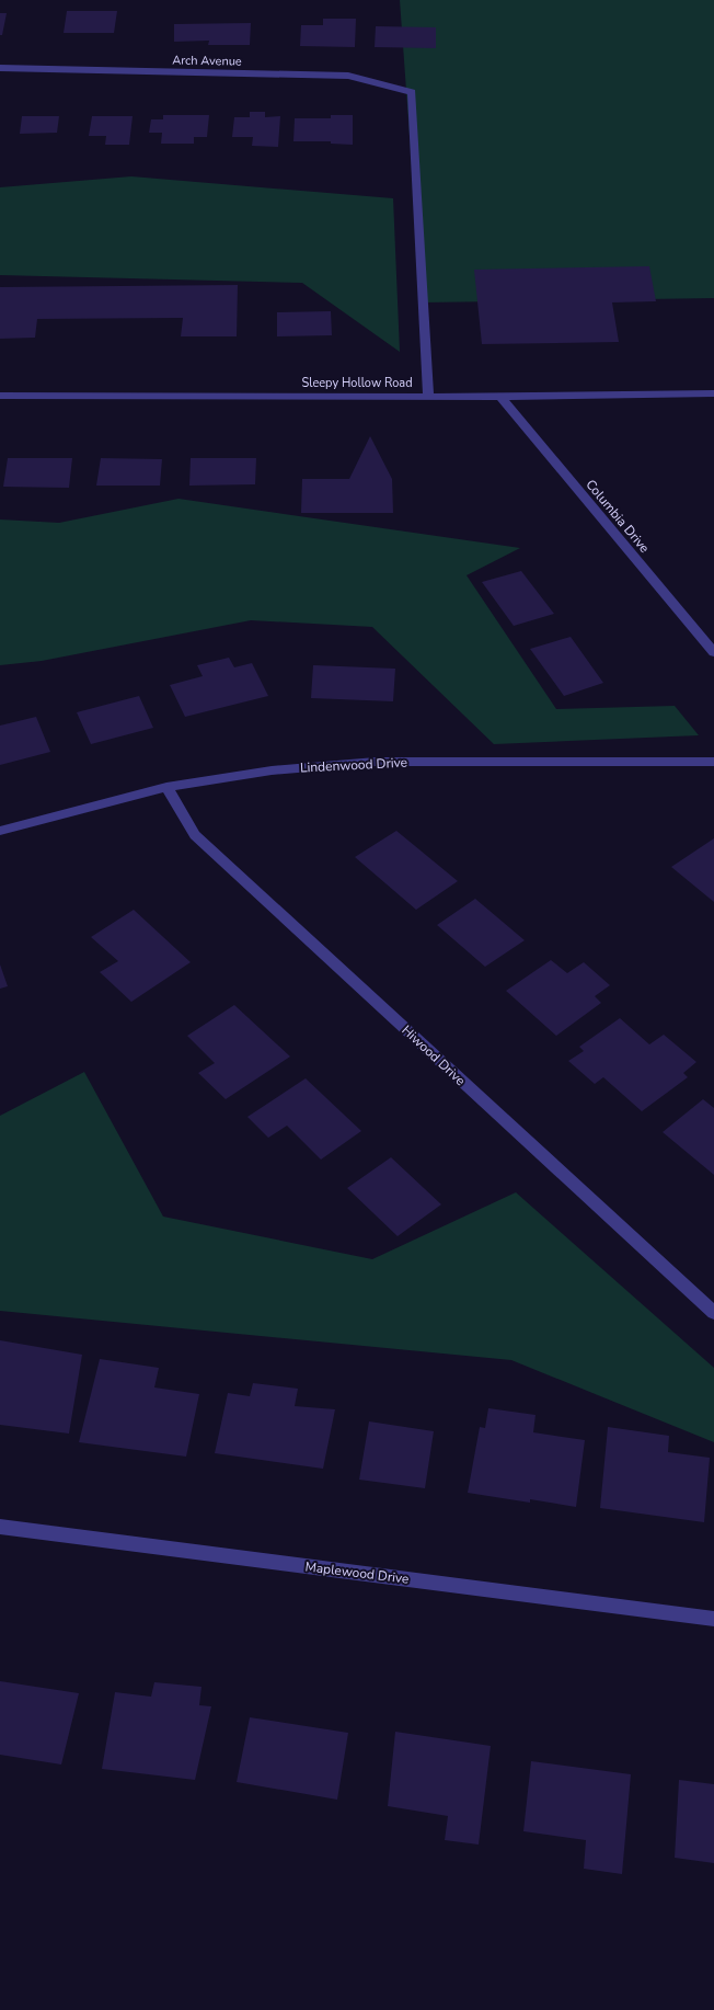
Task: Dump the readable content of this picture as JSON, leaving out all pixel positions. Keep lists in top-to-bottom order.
{
  "streets": {
    "street": [
      "Arch Avenue",
      "Sleepy Hollow Road",
      "Columbia Drive",
      "Lindenwood Drive",
      "Hiwood Drive",
      "Maplewood Drive"
    ]
  },
  "crossings": [
    ["Arch Avenue", "Sleepy Hollow Road"],
    ["Sleepy Hollow Road", "Columbia Drive"],
    ["Lindenwood Drive", "Hiwood Drive"]
  ]
}
